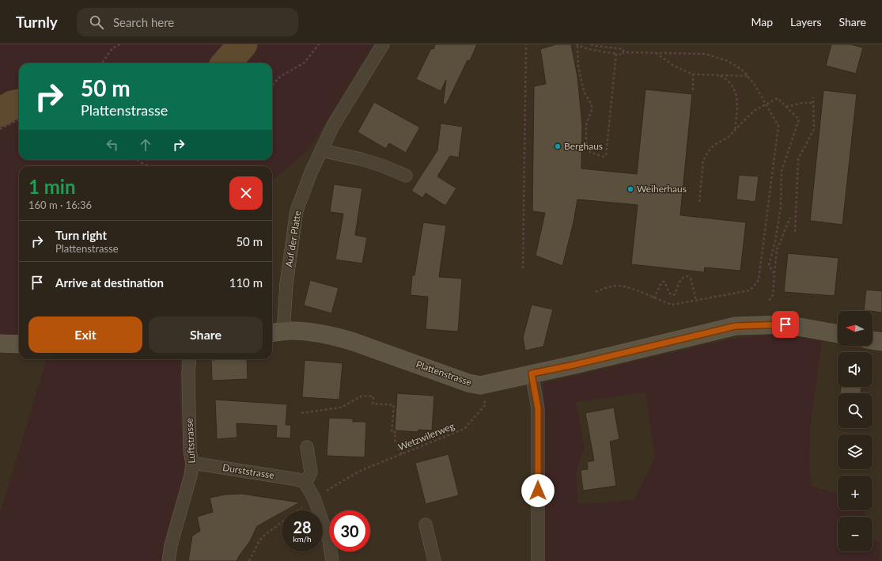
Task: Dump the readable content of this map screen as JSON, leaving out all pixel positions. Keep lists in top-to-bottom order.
{
  "streets": {
    "street": [
      "Auf der Platte",
      "Plattenstrasse",
      "Luftstrasse",
      "Durststrasse"
    ],
    "path": ["Wetzwilerweg"]
  },
  "crossings": [
    ["Auf der Platte", "Plattenstrasse"],
    ["Plattenstrasse", "Wetzwilerweg"],
    ["Luftstrasse", "Durststrasse"]
  ],
  "places": ["Berghaus", "Weiherhaus"],
  "north": "left",
  "page": {
    "header": "Turnly",
    "search": "Search here",
    "nav": ["Map", "Layers", "Share"],
    "turn": ["50 m", "Plattenstrasse"],
    "heading": ["1 min", "160 m · 16:36"],
    "list": [
      {
        "name": "Turn right",
        "note": "Plattenstrasse",
        "value": "50 m"
      },
      {
        "name": "Arrive at destination",
        "value": "110 m"
      }
    ],
    "buttons": ["Exit", "Share"],
    "map_buttons": ["+", "−"],
    "speed": "28 km/h",
    "limit": "30"
  }
}
